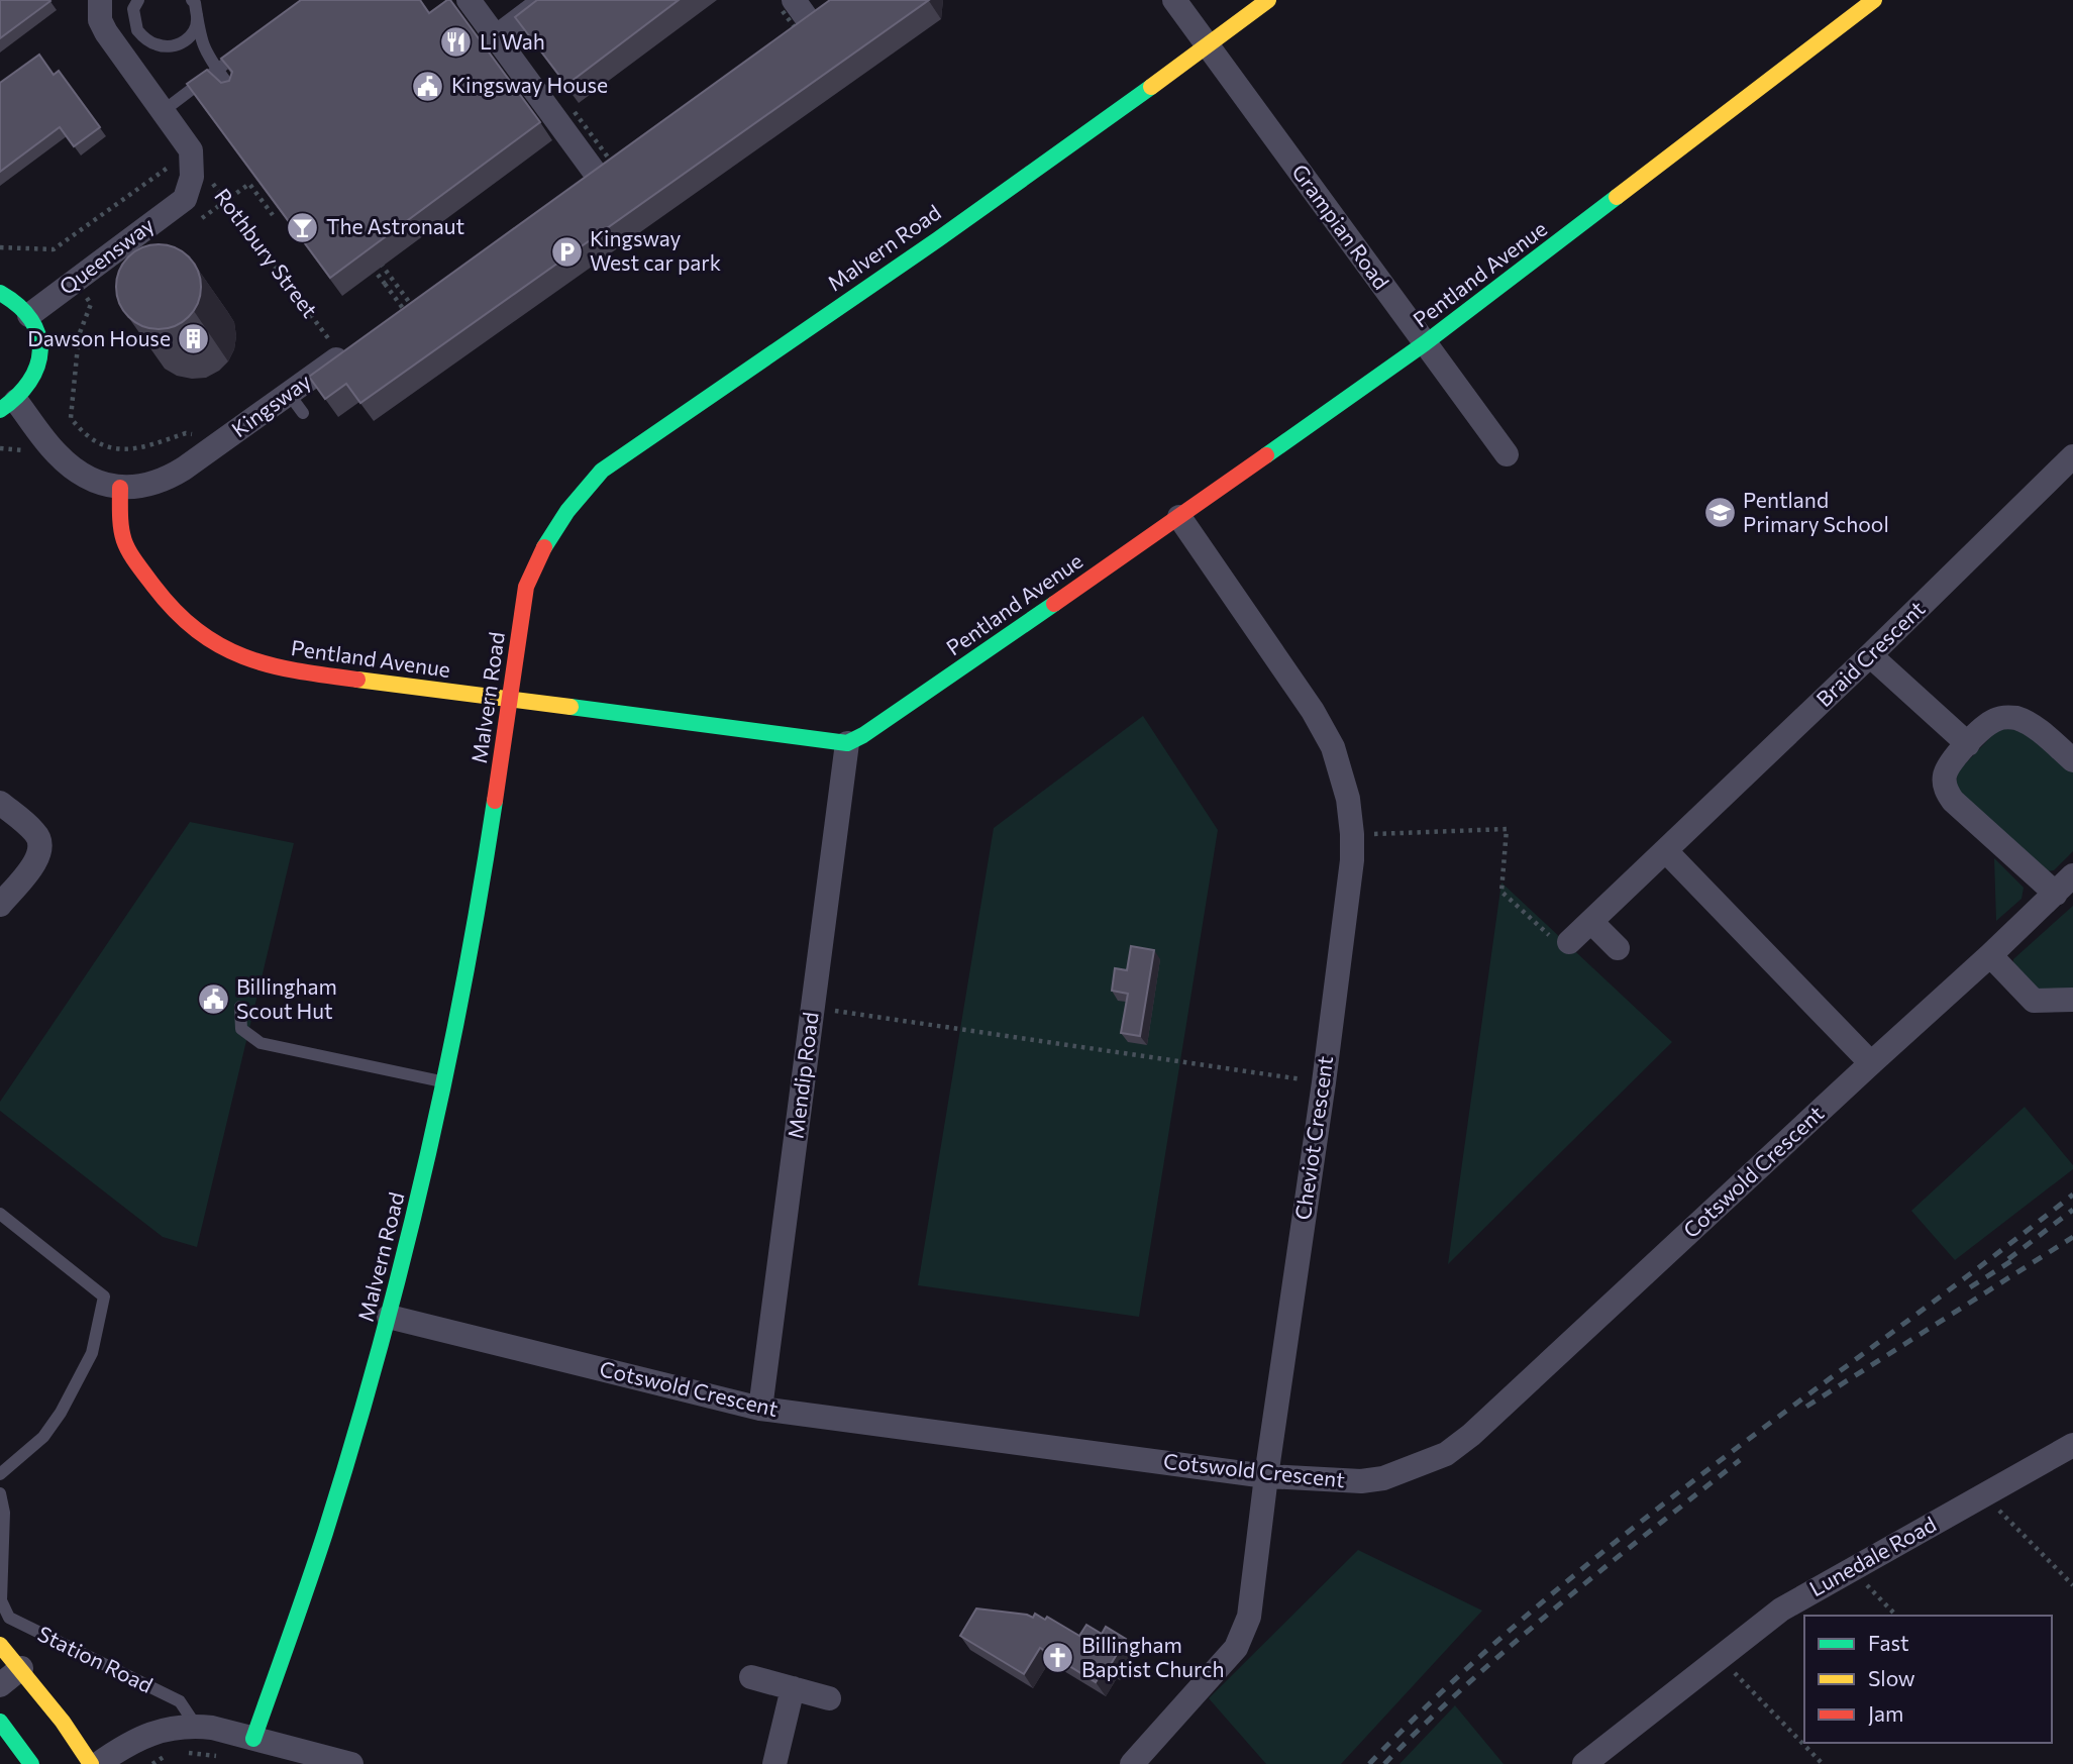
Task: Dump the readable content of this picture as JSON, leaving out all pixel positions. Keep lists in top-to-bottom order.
{
  "streets": {
    "street": [
      "Grampian Road",
      "Malvern Road",
      "Rothbury Street",
      "Queensway",
      "Pentland Avenue",
      "Kingsway",
      "Braid Crescent",
      "Mendip Road",
      "Cheviot Crescent",
      "Cotswold Crescent",
      "Lunedale Road"
    ],
    "lane": ["Station Road"]
  },
  "crossings": [
    ["Grampian Road", "Malvern Road"],
    ["Grampian Road", "Pentland Avenue"],
    ["Malvern Road", "Pentland Avenue"],
    ["Malvern Road", "Cotswold Crescent"],
    ["Rothbury Street", "Queensway"],
    ["Rothbury Street", "Kingsway"],
    ["Pentland Avenue", "Kingsway"],
    ["Pentland Avenue", "Mendip Road"],
    ["Pentland Avenue", "Cheviot Crescent"],
    ["Mendip Road", "Cotswold Crescent"],
    ["Cheviot Crescent", "Cotswold Crescent"]
  ],
  "places": {
    "restaurant": ["Li Wah"],
    "public building": ["Kingsway House", "Billingham Scout Hut"],
    "bar": ["The Astronaut"],
    "parking": ["Kingsway West car park"],
    "building": ["Dawson House"],
    "school or university": ["Pentland Primary School"],
    "church": ["Billingham Baptist Church"]
  },
  "legend": ["Fast", "Slow", "Jam"]
}
